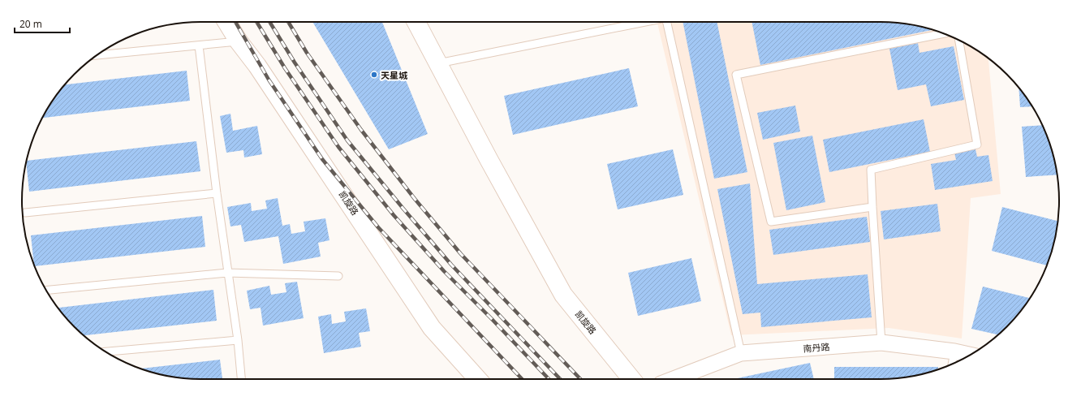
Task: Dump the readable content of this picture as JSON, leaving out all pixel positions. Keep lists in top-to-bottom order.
{
  "streets": {
    "street": ["凯旋路", "南丹路"]
  },
  "places": ["天星城"],
  "scale_bar": "20 m"
}
